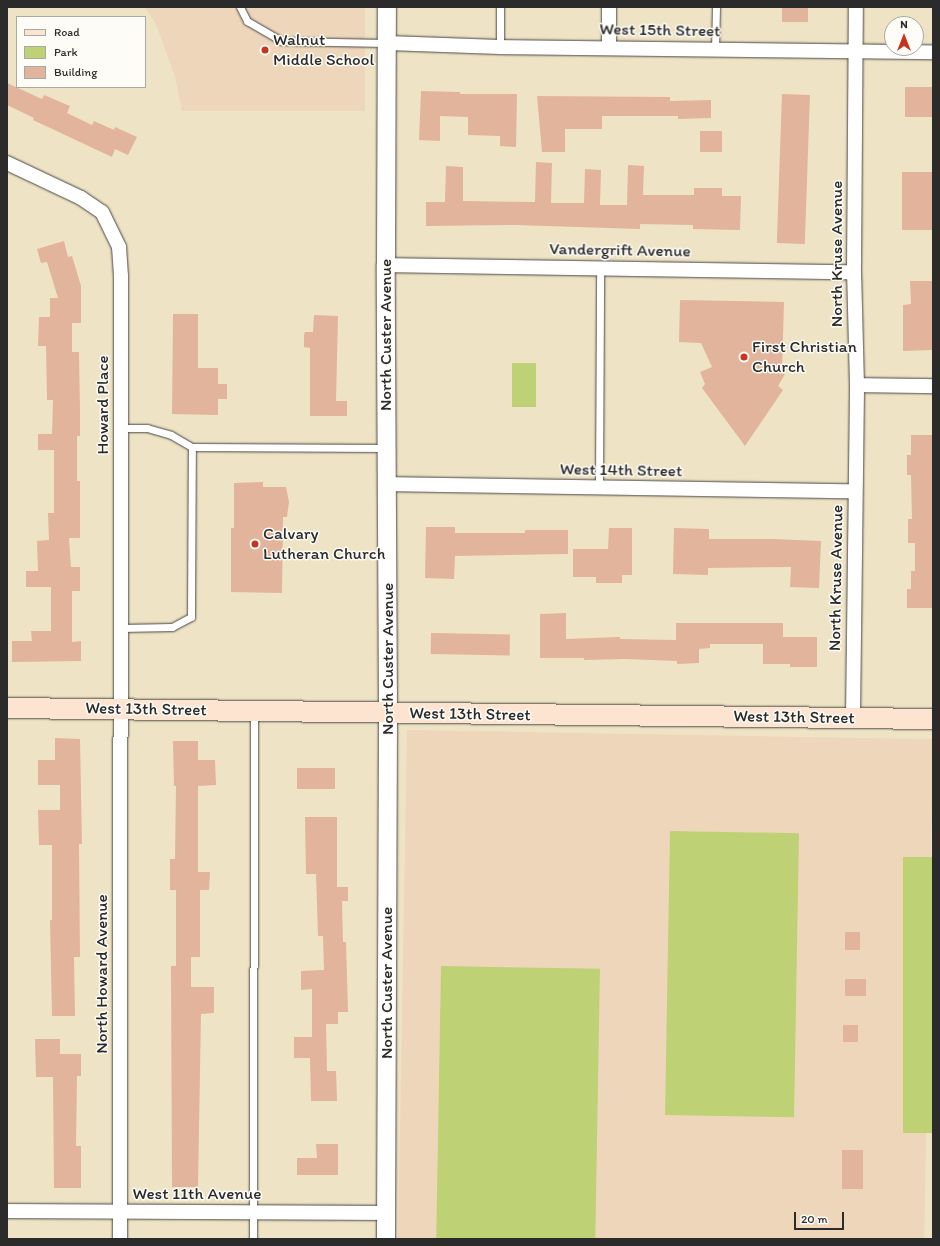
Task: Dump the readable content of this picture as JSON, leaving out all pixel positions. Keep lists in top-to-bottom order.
{
  "streets": {
    "main road": ["West 13th Street"],
    "street": [
      "West 15th Street",
      "Vandergrift Avenue",
      "North Kruse Avenue",
      "North Custer Avenue",
      "Howard Place",
      "West 14th Street",
      "North Howard Avenue",
      "West 11th Avenue"
    ]
  },
  "crossings": [
    ["West 15th Street", "North Kruse Avenue"],
    ["West 15th Street", "North Custer Avenue"],
    ["Vandergrift Avenue", "North Kruse Avenue"],
    ["Vandergrift Avenue", "North Custer Avenue"],
    ["North Kruse Avenue", "West 14th Street"],
    ["North Kruse Avenue", "West 13th Street"],
    ["North Custer Avenue", "West 14th Street"],
    ["North Custer Avenue", "West 13th Street"],
    ["North Custer Avenue", "West 11th Avenue"],
    ["Howard Place", "West 13th Street"],
    ["Howard Place", "North Howard Avenue"],
    ["West 13th Street", "North Howard Avenue"],
    ["North Howard Avenue", "West 11th Avenue"]
  ],
  "places": ["Walnut Middle School", "First Christian Church", "Calvary Lutheran Church"],
  "legend": ["Road", "Park", "Building"],
  "scale_bar": "20 m",
  "north": "top"
}
